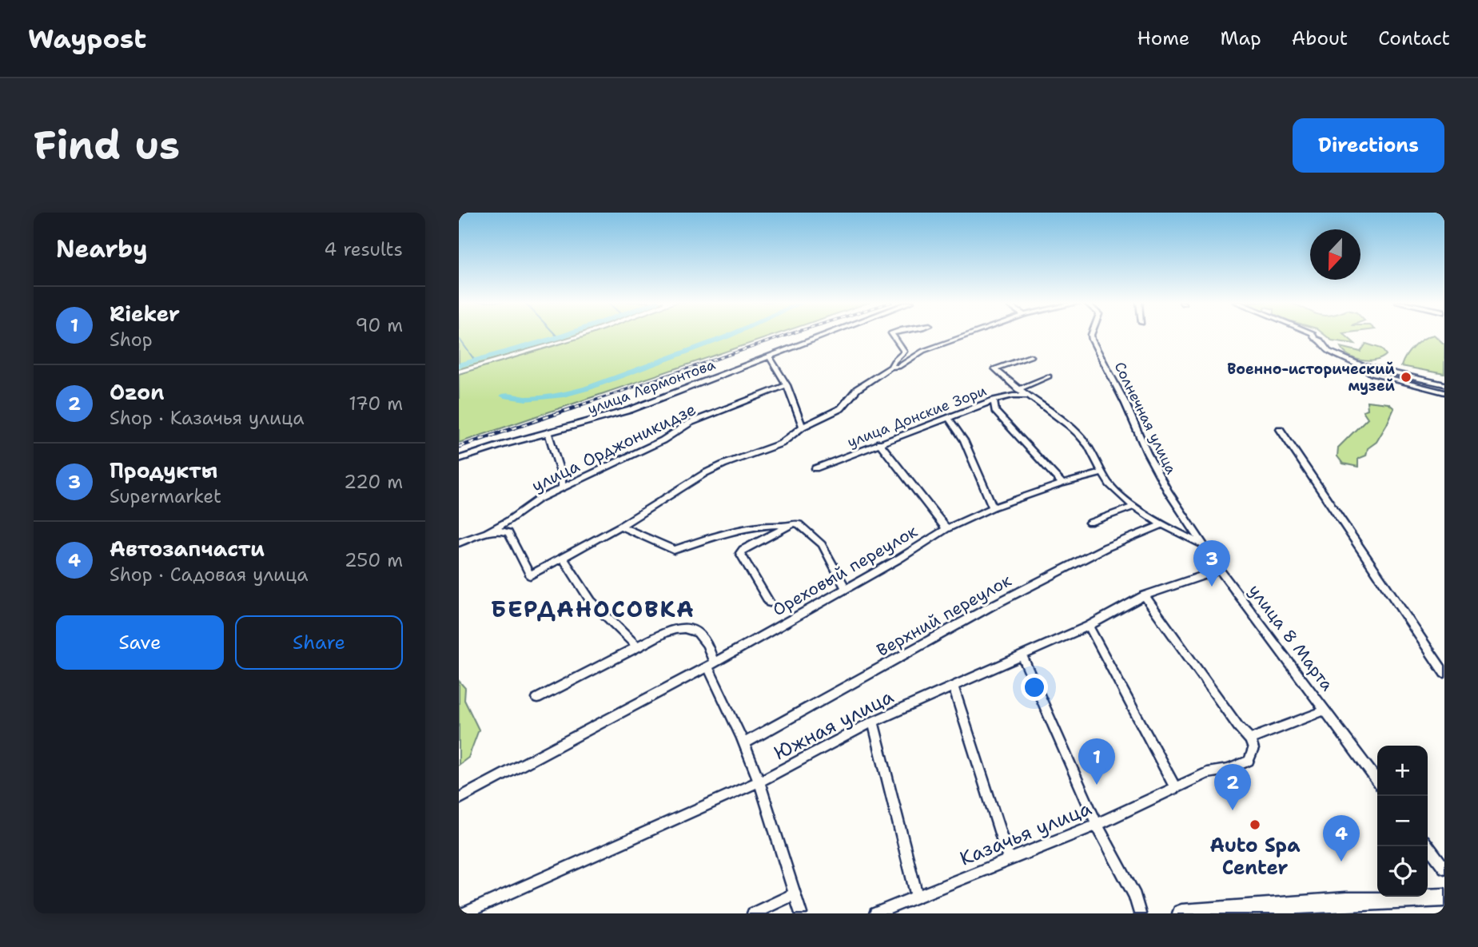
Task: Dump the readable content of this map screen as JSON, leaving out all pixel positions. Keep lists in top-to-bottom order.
{
  "streets": {
    "street": [
      "улица Лермонтова",
      "улица Донские Зори",
      "Солнечная улица",
      "улица Орджоникидзе",
      "Ореховый переулок",
      "Верхний переулок",
      "улица 8 Марта",
      "Южная улица",
      "Казачья улица"
    ]
  },
  "crossings": [
    ["Солнечная улица", "улица 8 Марта"],
    ["улица 8 Марта", "Южная улица"]
  ],
  "districts": ["БЕРДАНОСОВКА"],
  "places": ["Военно-исторический музей", "Auto Spa Center"],
  "north": "bottom",
  "page": {
    "header": "Waypost",
    "nav": [
      "Home",
      "Map",
      "About",
      "Contact"
    ],
    "buttons": [
      "Directions",
      ["Save", "Share"]
    ],
    "title": "Find us",
    "heading": ["Nearby", "4 results"],
    "list": [
      {
        "mark": "1",
        "name": "Rieker",
        "note": "Shop",
        "value": "90 m"
      },
      {
        "mark": "2",
        "name": "Ozon",
        "note": "Shop · Казачья улица",
        "value": "170 m"
      },
      {
        "mark": "3",
        "name": "Продукты",
        "note": "Supermarket",
        "value": "220 m"
      },
      {
        "mark": "4",
        "name": "Автозапчасти",
        "note": "Shop · Садовая улица",
        "value": "250 m"
      }
    ],
    "pins": [
      "3",
      "1",
      "2",
      "4"
    ],
    "map_buttons": ["+", "−"]
  }
}
